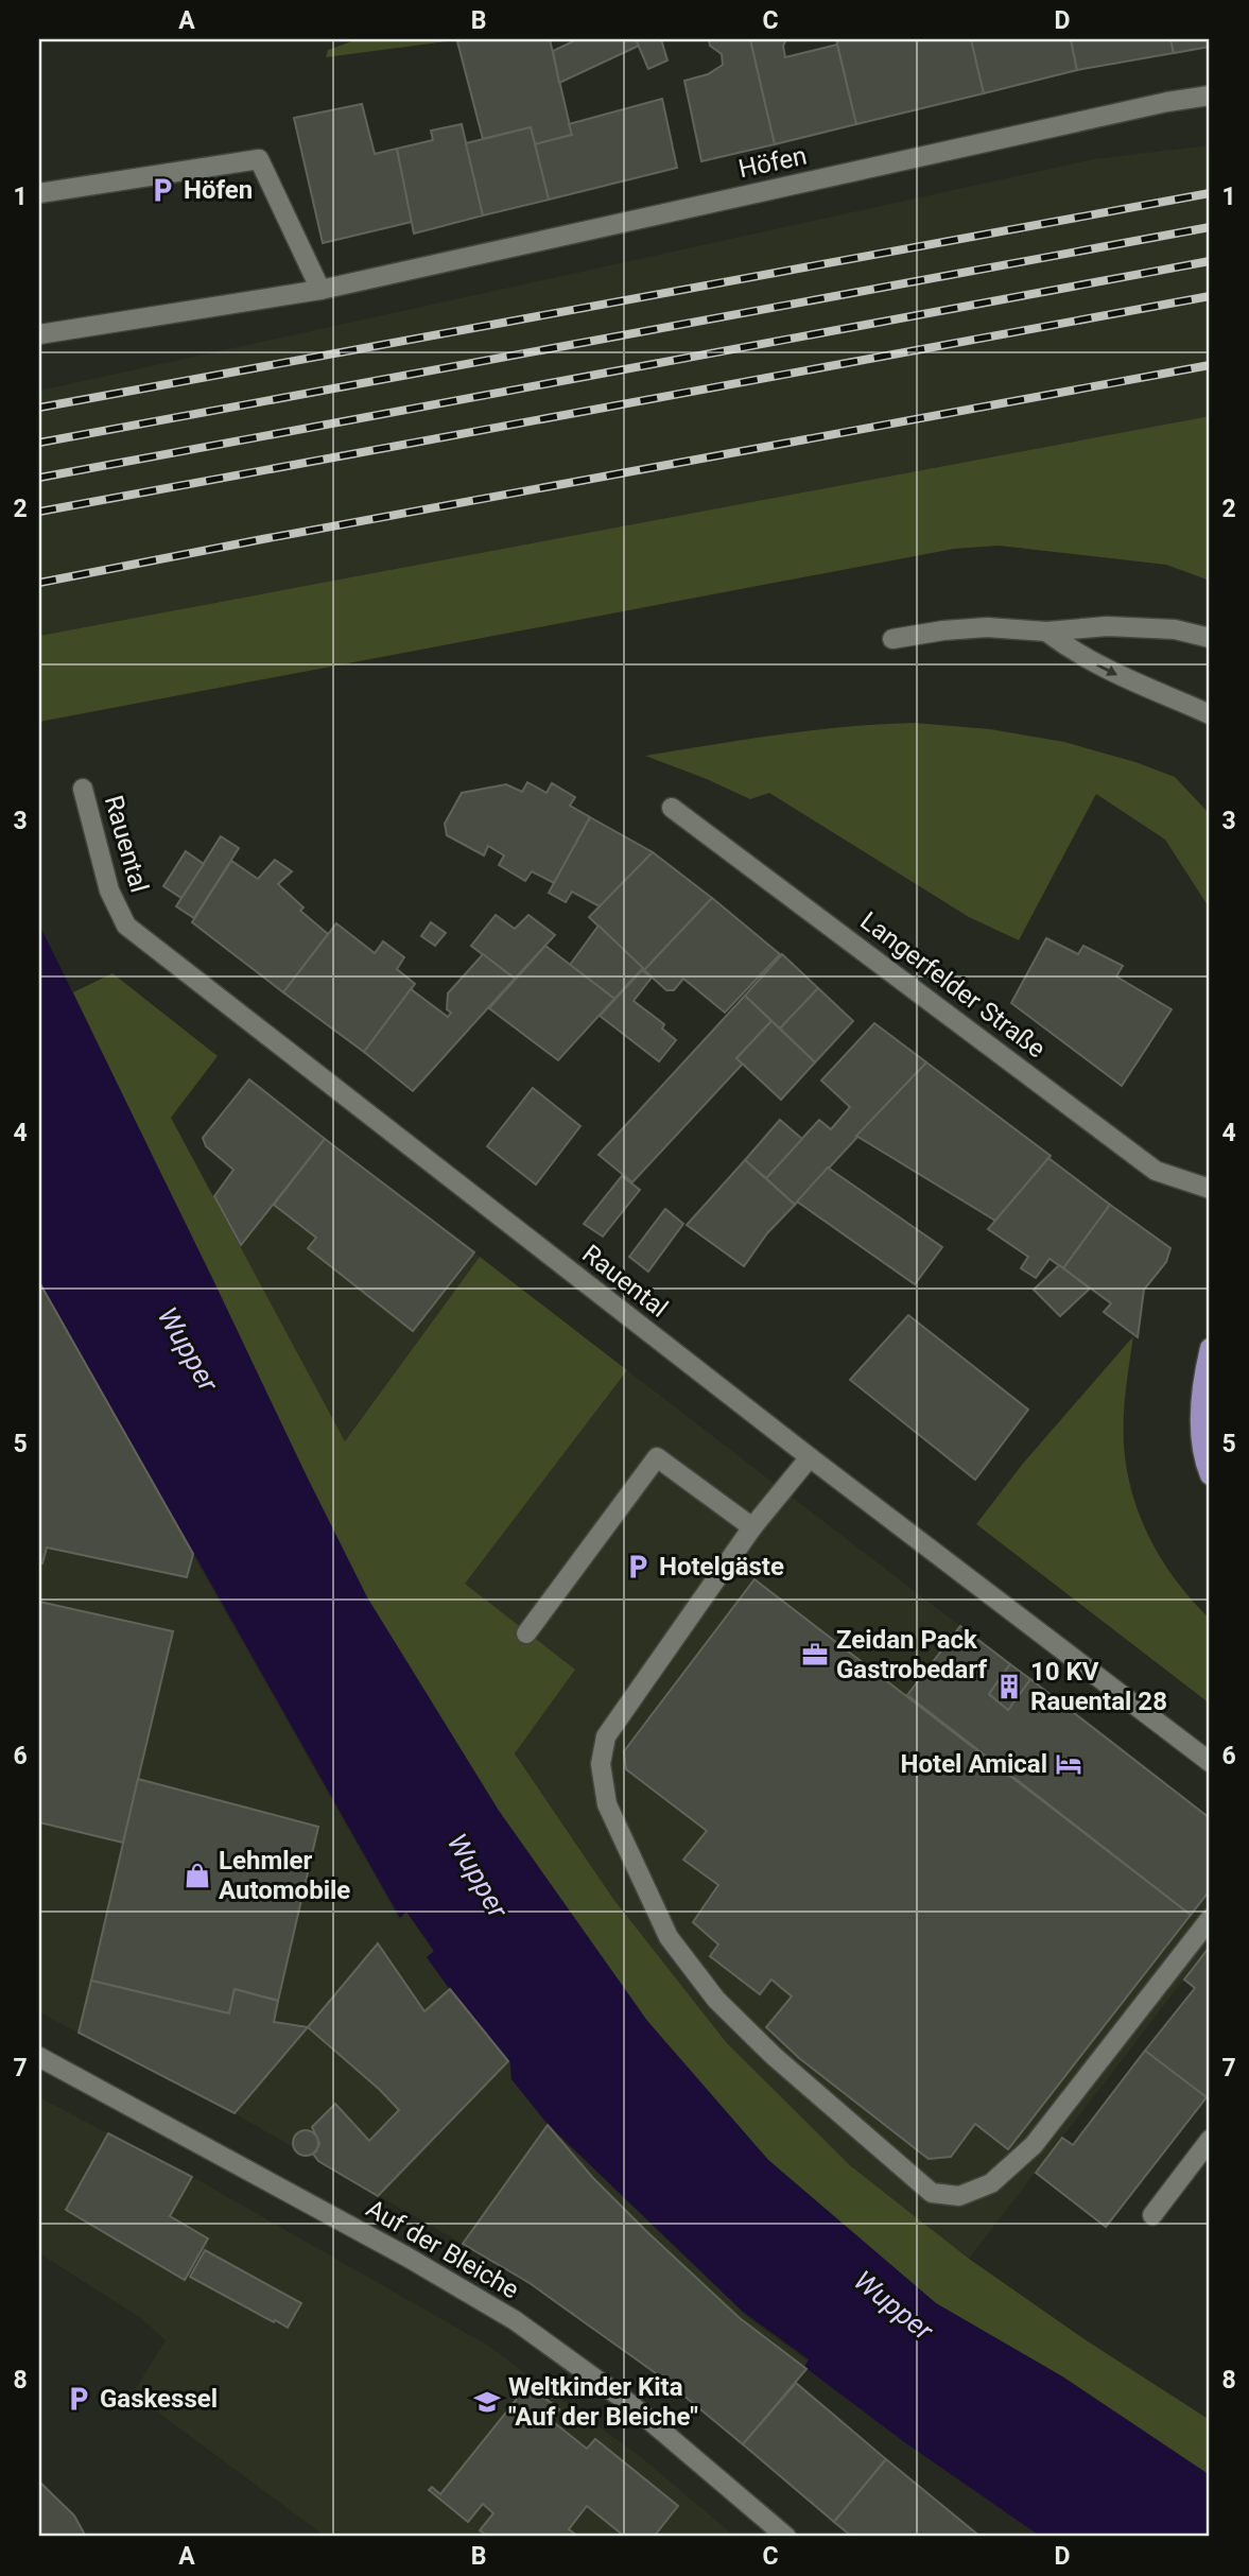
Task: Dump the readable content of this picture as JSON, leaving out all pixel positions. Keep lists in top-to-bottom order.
{
  "streets": {
    "street": [
      "Höfen",
      "Rauental",
      "Langerfelder Straße",
      "Auf der Bleiche"
    ]
  },
  "water": ["Wupper"],
  "places": {
    "parking": ["Höfen", "Hotelgäste", "Gaskessel"],
    "office": ["Zeidan Pack Gastrobedarf"],
    "building": ["10 KV Rauental 28"],
    "hotel": ["Hotel Amical"],
    "shop": ["Lehmler Automobile"],
    "school or university": ["Weltkinder Kita \"Auf der Bleiche\""]
  },
  "grid": {
    "columns": [
      "A",
      "B",
      "C",
      "D"
    ],
    "rows": [
      "1",
      "2",
      "3",
      "4",
      "5",
      "6",
      "7",
      "8"
    ]
  }
}
